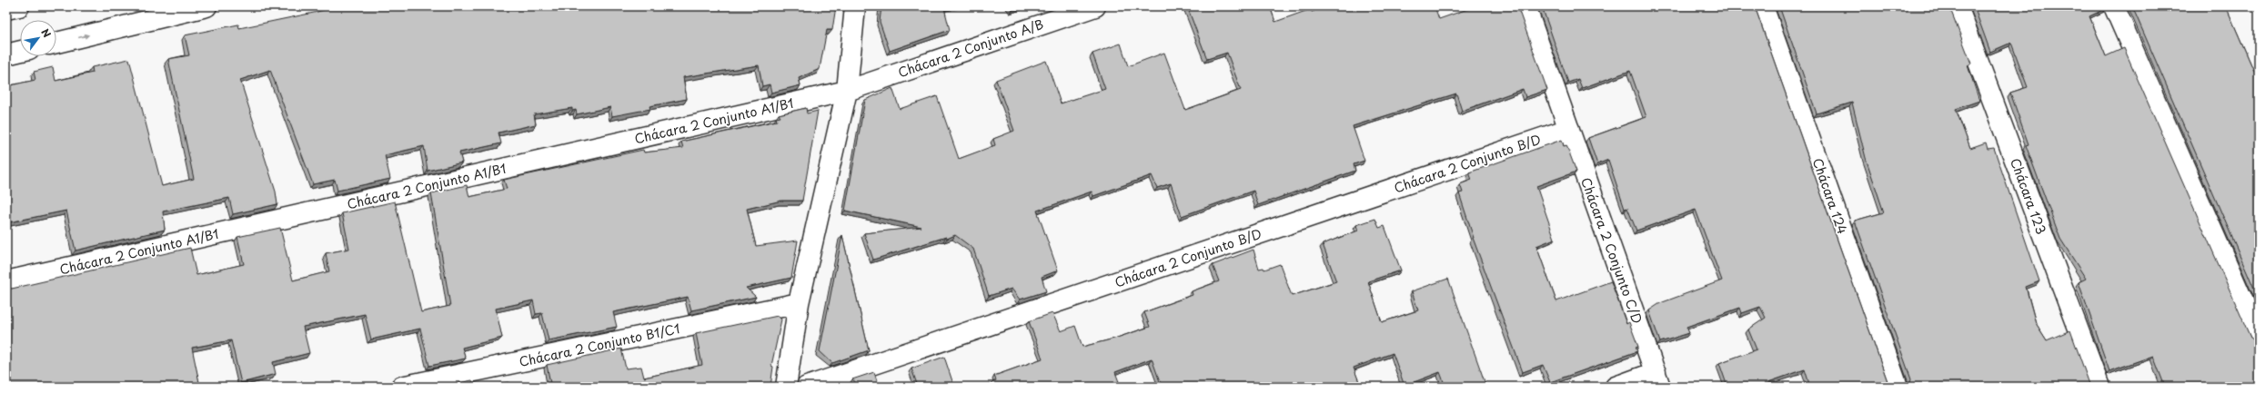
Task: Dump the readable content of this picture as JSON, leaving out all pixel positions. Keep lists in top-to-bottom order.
{
  "streets": {
    "street": [
      "Chácara 2 Conjunto A/B",
      "Chácara 2 Conjunto A1/B1",
      "Chácara 2 Conjunto B/D",
      "Chácara 124",
      "Chácara 123",
      "Chácara 2 Conjunto C/D",
      "Chácara 2 Conjunto B1/C1"
    ]
  },
  "crossings": [
    ["Chácara 2 Conjunto A/B", "Chácara 2 Conjunto A1/B1"],
    ["Chácara 2 Conjunto B/D", "Chácara 2 Conjunto C/D"]
  ],
  "north": "top right"
}
